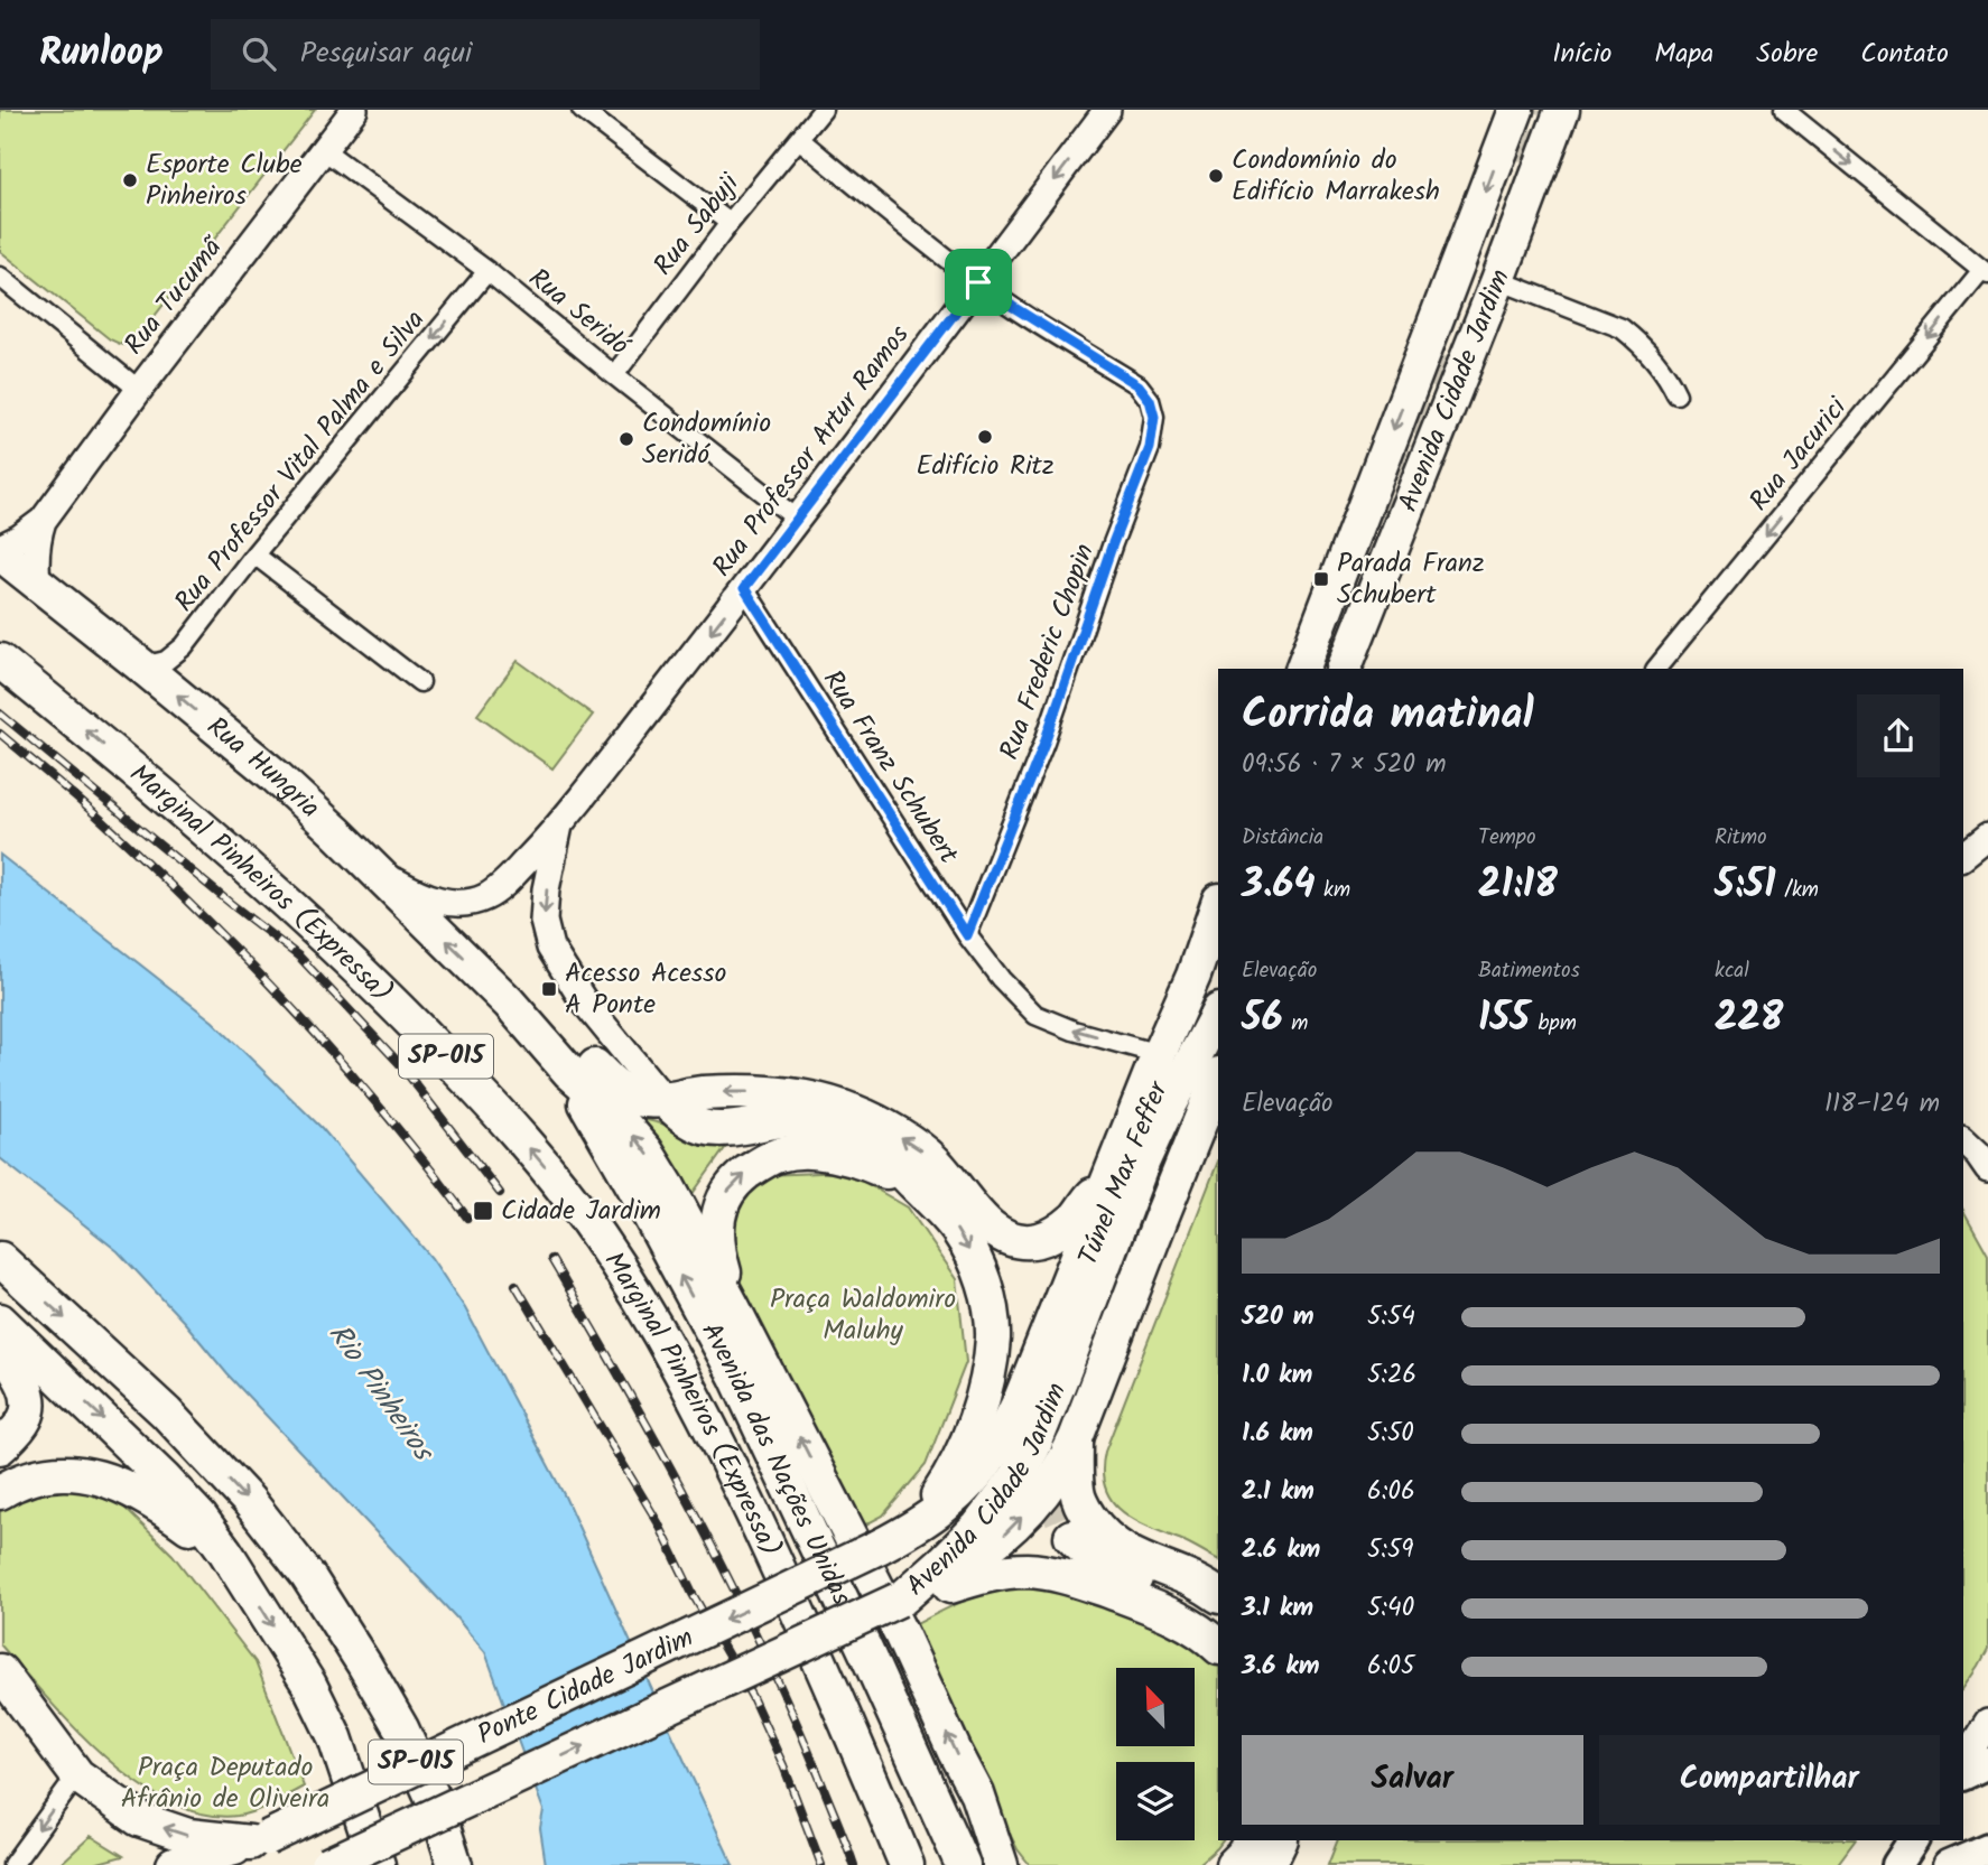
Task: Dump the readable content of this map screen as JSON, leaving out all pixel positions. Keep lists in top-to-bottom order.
{
  "streets": {
    "highway": [
      "Avenida Cidade Jardim",
      "Rua Hungria",
      "Marginal Pinheiros (Expressa)",
      "SP-015",
      "Túnel Max Feffer",
      "Avenida das Nações Unidas",
      "Ponte Cidade Jardim"
    ],
    "street": [
      "Rua Sabuji",
      "Rua Tucumã",
      "Rua Seridó",
      "Rua Professor Artur Ramos",
      "Rua Jacurici",
      "Rua Professor Vital Palma e Silva",
      "Rua Frederic Chopin",
      "Rua Franz Schubert"
    ]
  },
  "crossings": [
    ["Rua Sabuji", "Rua Seridó"],
    ["Rua Tucumã", "Rua Seridó"],
    ["Rua Tucumã", "Rua Hungria"],
    ["Rua Seridó", "Rua Professor Artur Ramos"],
    ["Rua Seridó", "Rua Professor Vital Palma e Silva"],
    ["Avenida Cidade Jardim", "Rua Franz Schubert"],
    ["Avenida Cidade Jardim", "Túnel Max Feffer"],
    ["Avenida Cidade Jardim", "Ponte Cidade Jardim"],
    ["Rua Professor Artur Ramos", "Rua Frederic Chopin"],
    ["Rua Professor Artur Ramos", "Rua Franz Schubert"],
    ["Rua Professor Artur Ramos", "Rua Hungria"],
    ["Rua Professor Vital Palma e Silva", "Rua Hungria"],
    ["Rua Frederic Chopin", "Rua Franz Schubert"],
    ["Rua Hungria", "Avenida das Nações Unidas"]
  ],
  "one_way": [
    "Rua Professor Artur Ramos",
    "Rua Jacurici",
    "Rua Professor Vital Palma e Silva",
    "Rua Hungria",
    "Marginal Pinheiros (Expressa)",
    "Avenida das Nações Unidas"
  ],
  "water": ["Rio Pinheiros"],
  "parks": ["Praça Waldomiro Maluhy", "Praça Deputado Afrânio de Oliveira"],
  "places": {
    "other": [
      "Condomínio do Edifício Marrakesh",
      "Esporte Clube Pinheiros",
      "Edifício Ritz",
      "Condomínio Seridó"
    ],
    "transit": ["Parada Franz Schubert", "Acesso Acesso A Ponte", "Cidade Jardim"]
  },
  "north": "top left",
  "page": {
    "header": "Runloop",
    "search": "Pesquisar aqui",
    "nav": [
      "Início",
      "Mapa",
      "Sobre",
      "Contato"
    ],
    "heading": ["Corrida matinal", "09:56 · 7 × 520 m"],
    "stats": [
      ["Distância", "3.64 km"],
      ["Tempo", "21:18"],
      ["Ritmo", "5:51 /km"],
      ["Elevação", "56 m"],
      ["Batimentos", "155 bpm"],
      ["kcal", "228"]
    ],
    "chart": ["Elevação", "118–124 m"],
    "list": [
      {
        "name": "520 m",
        "note": "5:54"
      },
      {
        "name": "1.0 km",
        "note": "5:26"
      },
      {
        "name": "1.6 km",
        "note": "5:50"
      },
      {
        "name": "2.1 km",
        "note": "6:06"
      },
      {
        "name": "2.6 km",
        "note": "5:59"
      },
      {
        "name": "3.1 km",
        "note": "5:40"
      },
      {
        "name": "3.6 km",
        "note": "6:05"
      }
    ],
    "buttons": ["Salvar", "Compartilhar"]
  }
}
